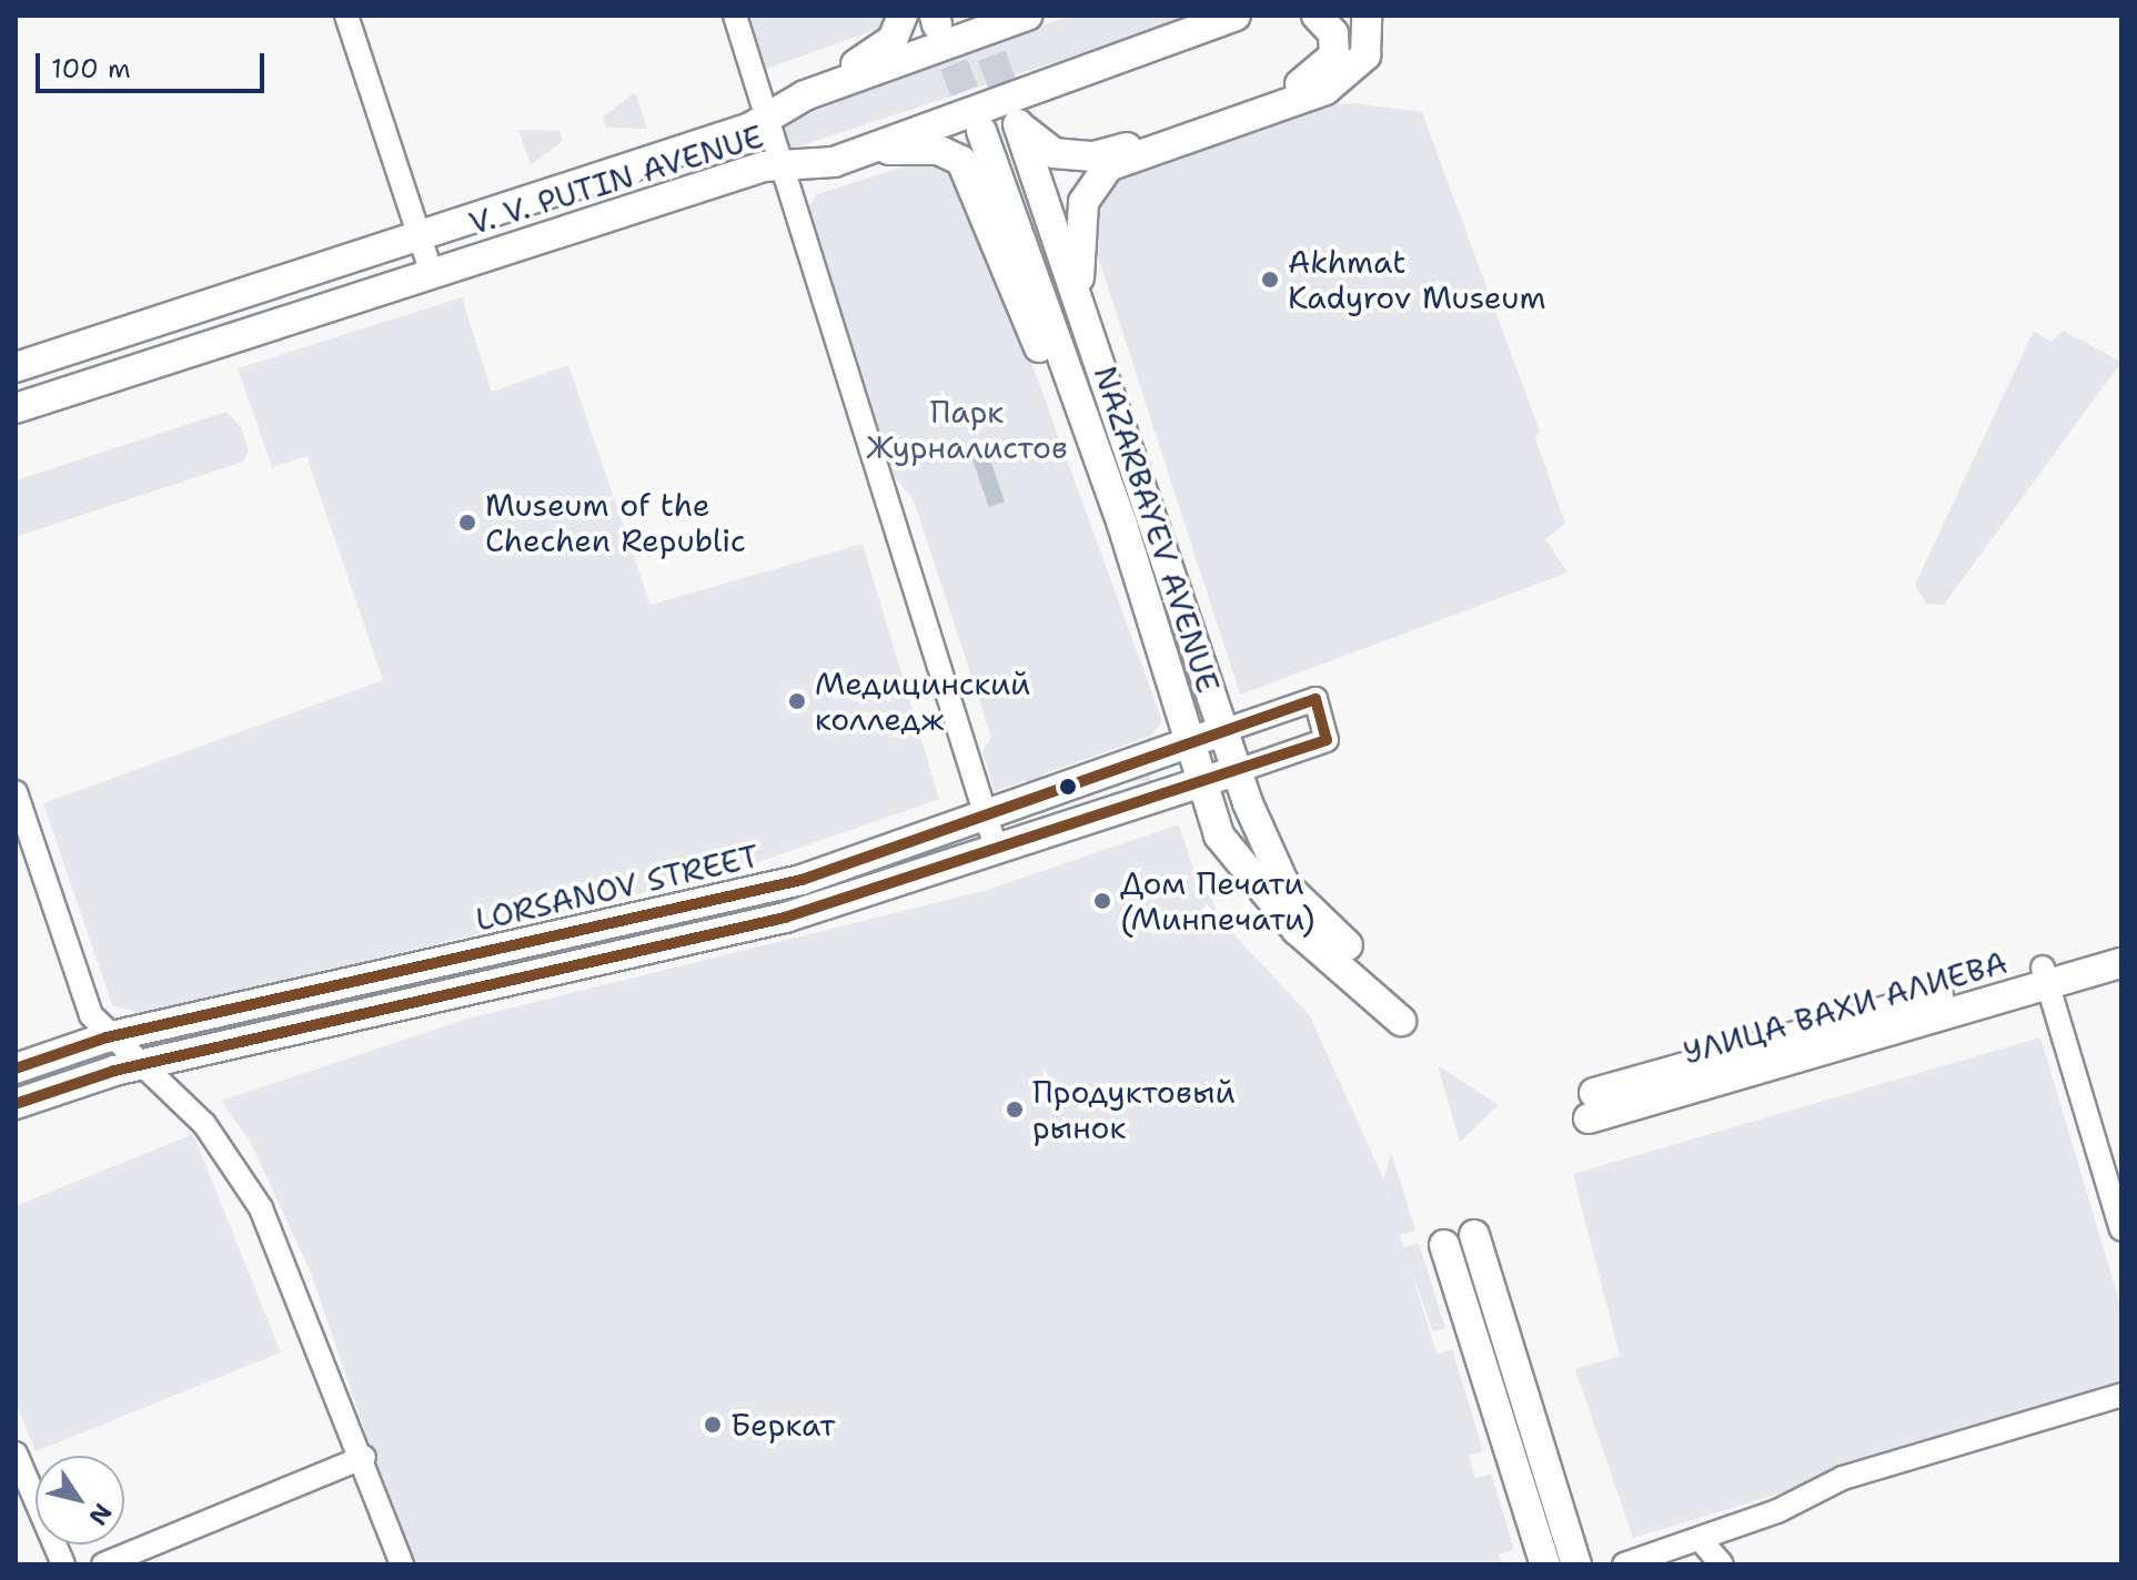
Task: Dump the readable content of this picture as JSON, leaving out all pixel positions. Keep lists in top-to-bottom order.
{
  "streets": {
    "main road": [
      "V. V. PUTIN AVENUE",
      "NAZARBAYEV AVENUE",
      "LORSANOV STREET",
      "УЛИЦА ВАХИ АЛИЕВА"
    ]
  },
  "crossings": [
    ["NAZARBAYEV AVENUE", "LORSANOV STREET"]
  ],
  "parks": ["Парк Журналистов"],
  "places": [
    "Akhmat Kadyrov Museum",
    "Museum of the Chechen Republic",
    "Медицинский колледж",
    "Дом Печати (Минпечати)",
    "Продуктовый рынок",
    "Беркат"
  ],
  "scale_bar": "100 m",
  "north": "bottom right"
}
